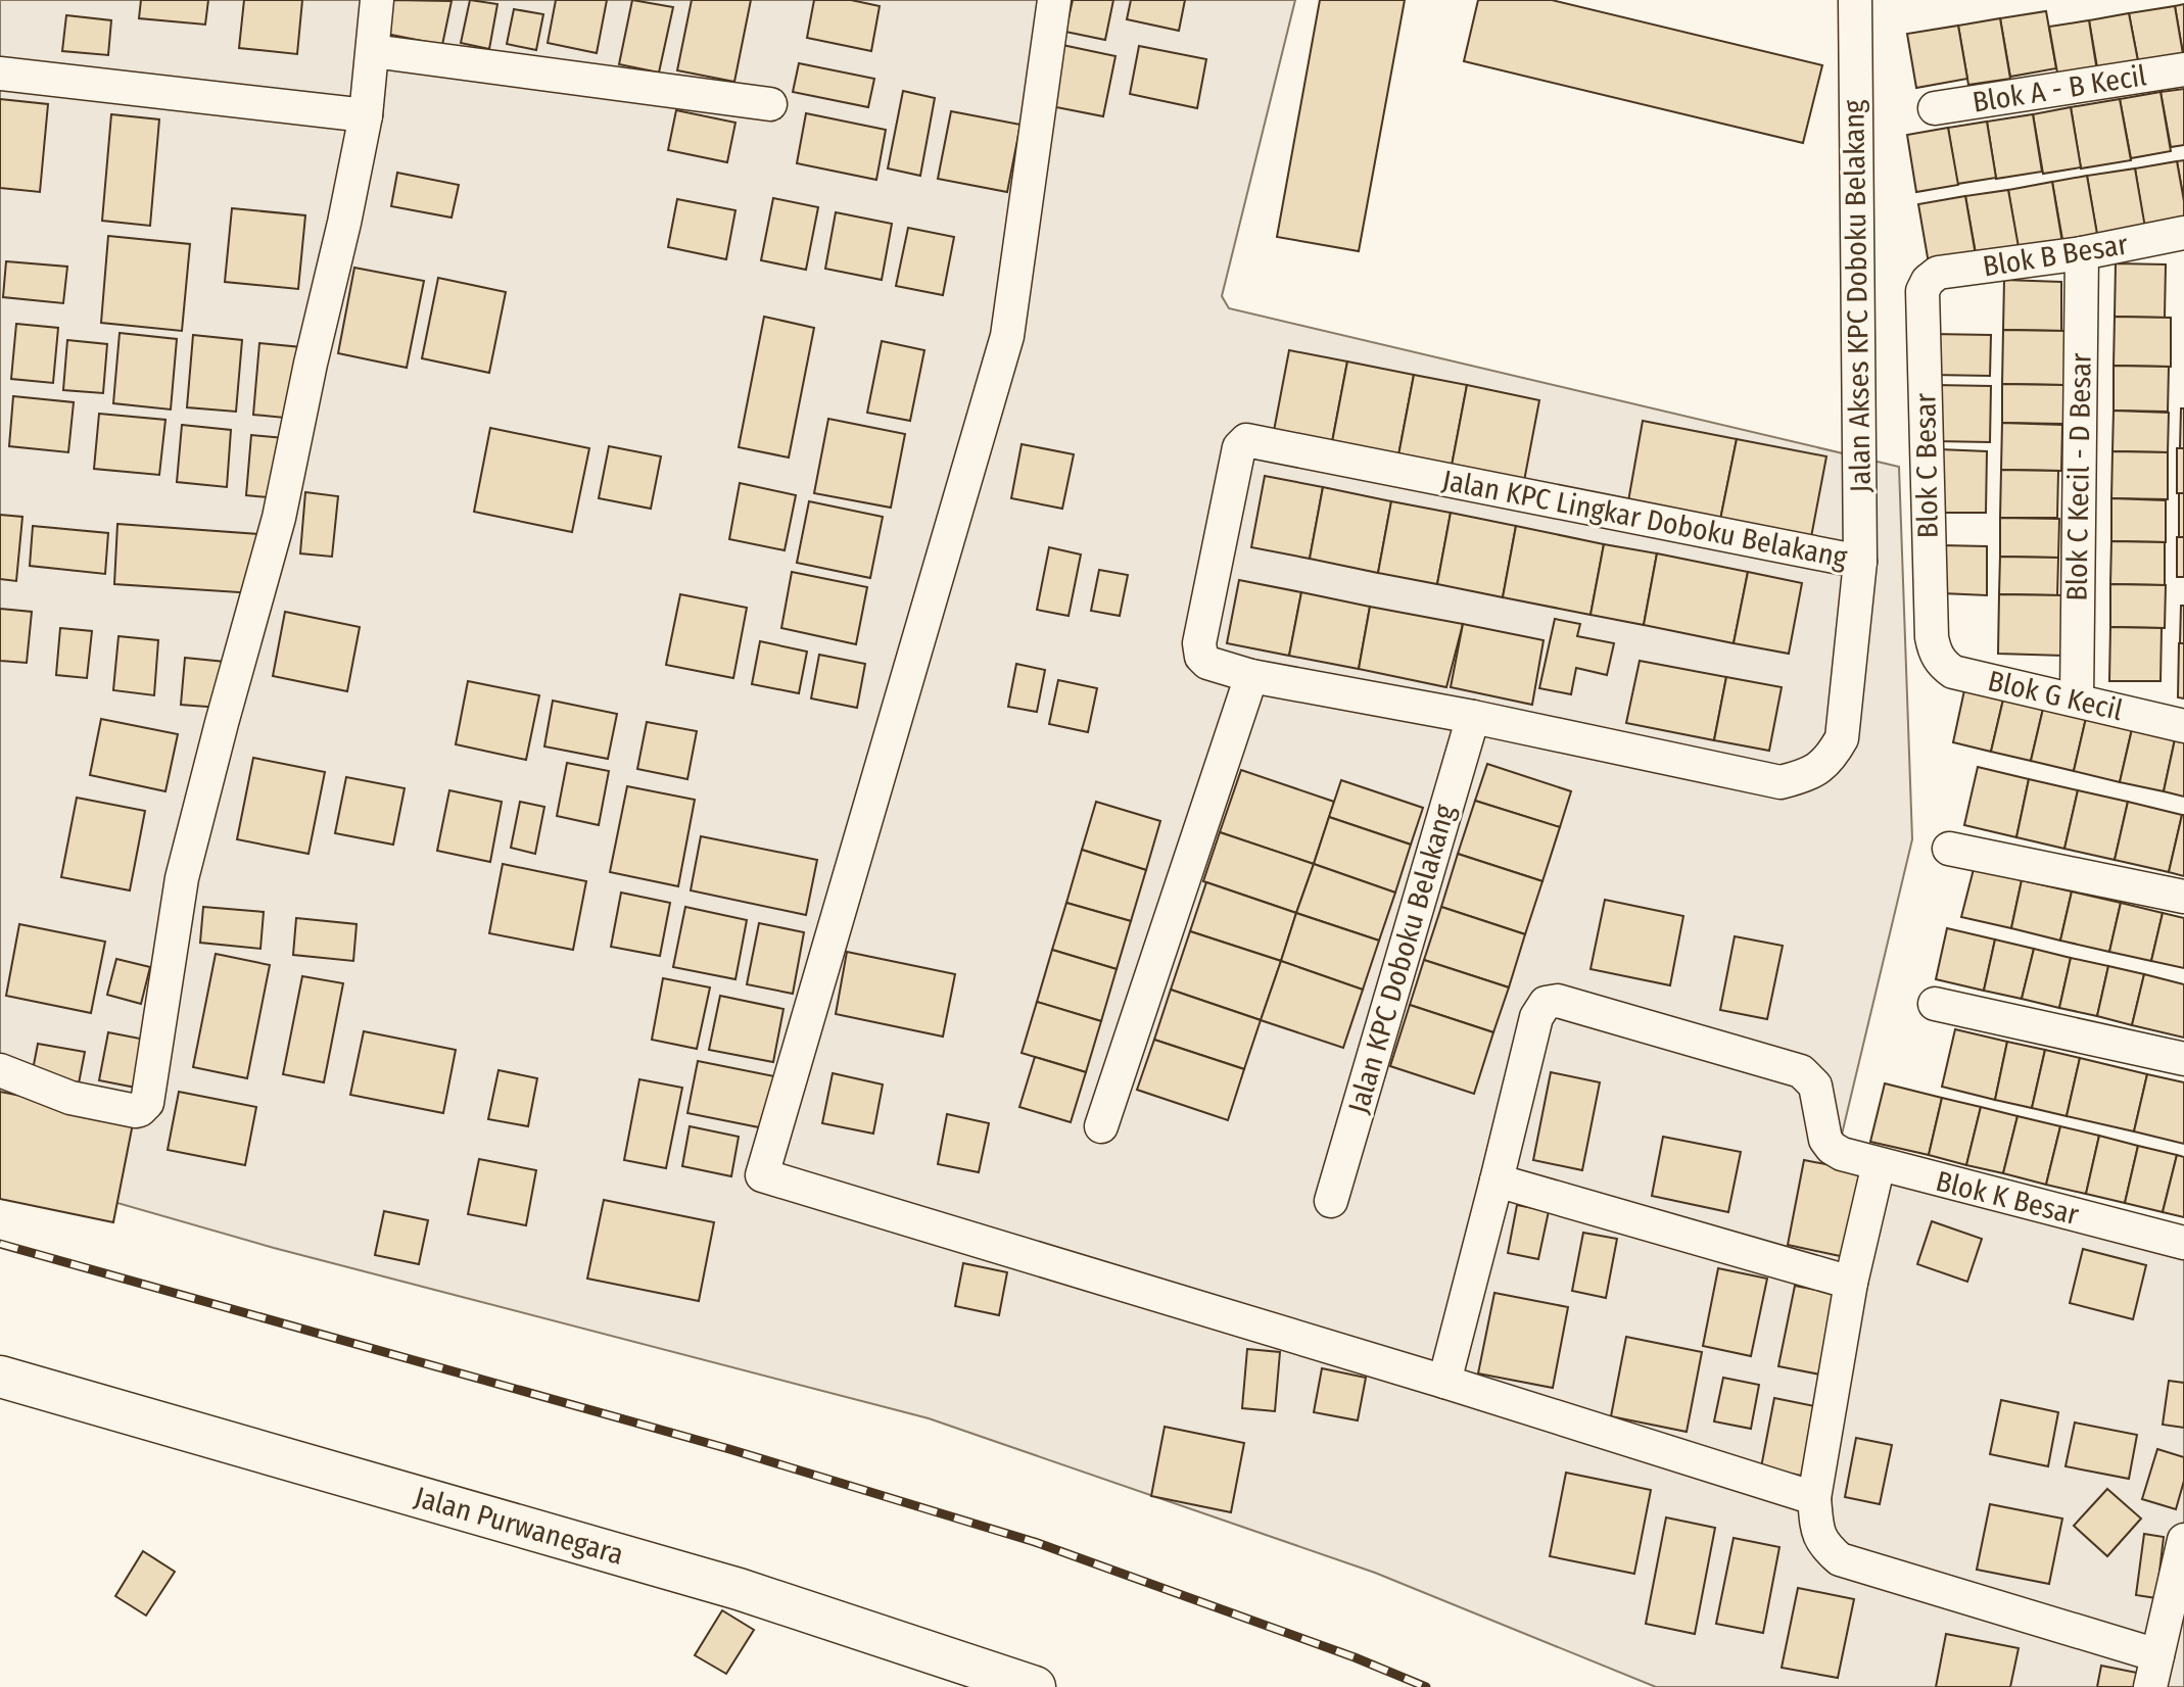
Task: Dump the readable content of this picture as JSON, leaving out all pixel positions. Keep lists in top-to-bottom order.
{
  "streets": {
    "street": [
      "Blok A - B Kecil",
      "Blok B Besar",
      "Jalan Akses KPC Doboku Belakang",
      "Blok C Besar",
      "Blok C Kecil - D Besar",
      "Jalan KPC Lingkar Doboku Belakang",
      "Blok G Kecil",
      "Jalan KPC Doboku Belakang",
      "Blok K Besar",
      "Jalan Purwanegara"
    ]
  },
  "crossings": [
    ["Blok B Besar", "Blok C Besar"],
    ["Blok B Besar", "Blok C Kecil - D Besar"],
    ["Jalan Akses KPC Doboku Belakang", "Jalan KPC Lingkar Doboku Belakang"],
    ["Blok C Besar", "Blok G Kecil"],
    ["Blok C Kecil - D Besar", "Blok G Kecil"],
    ["Jalan KPC Lingkar Doboku Belakang", "Jalan KPC Doboku Belakang"]
  ]
}
